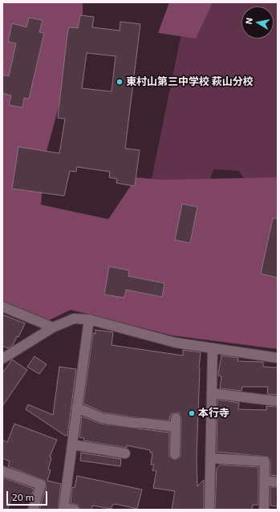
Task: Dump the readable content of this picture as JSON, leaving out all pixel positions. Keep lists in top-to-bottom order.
{
  "places": ["東村山第三中学校 萩山分校", "本行寺"],
  "scale_bar": "20 m",
  "north": "left"
}
